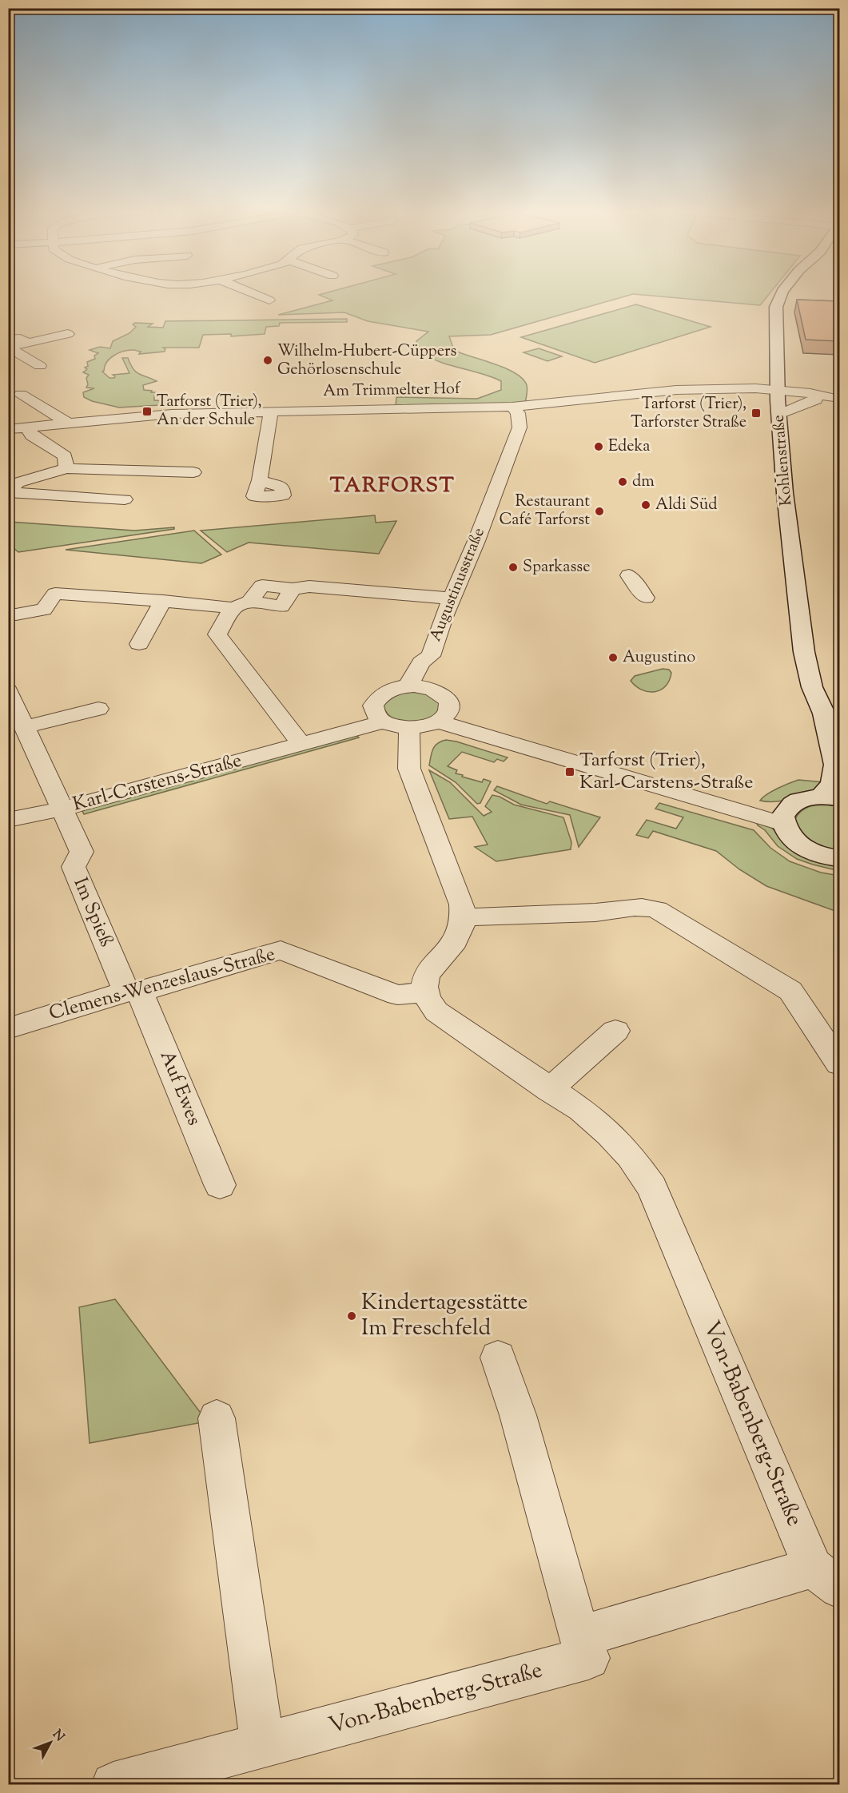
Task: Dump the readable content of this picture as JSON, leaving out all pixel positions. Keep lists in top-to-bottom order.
{
  "streets": {
    "main road": ["Kohlenstraße"],
    "street": [
      "Am Trimmelter Hof",
      "Augustinusstraße",
      "Karl-Carstens-Straße",
      "Im Spieß",
      "Clemens-Wenzeslaus-Straße",
      "Auf Ewes",
      "Von-Babenberg-Straße"
    ]
  },
  "crossings": [
    ["Am Trimmelter Hof", "Kohlenstraße"],
    ["Am Trimmelter Hof", "Augustinusstraße"],
    ["Karl-Carstens-Straße", "Im Spieß"],
    ["Im Spieß", "Clemens-Wenzeslaus-Straße"],
    ["Im Spieß", "Auf Ewes"],
    ["Clemens-Wenzeslaus-Straße", "Auf Ewes"],
    ["Clemens-Wenzeslaus-Straße", "Von-Babenberg-Straße"]
  ],
  "districts": ["TARFORST"],
  "places": {
    "other": [
      "Wilhelm-Hubert-Cüppers Gehörlosenschule",
      "Edeka",
      "dm",
      "Aldi Süd",
      "Restaurant Café Tarforst",
      "Sparkasse",
      "Augustino",
      "Kindertagesstätte Im Freschfeld"
    ],
    "transit": ["Tarforst (Trier), An der Schule", "Tarforst (Trier), Tarforster Straße", "Tarforst (Trier), Karl-Carstens-Straße"]
  },
  "north": "top right"
}
